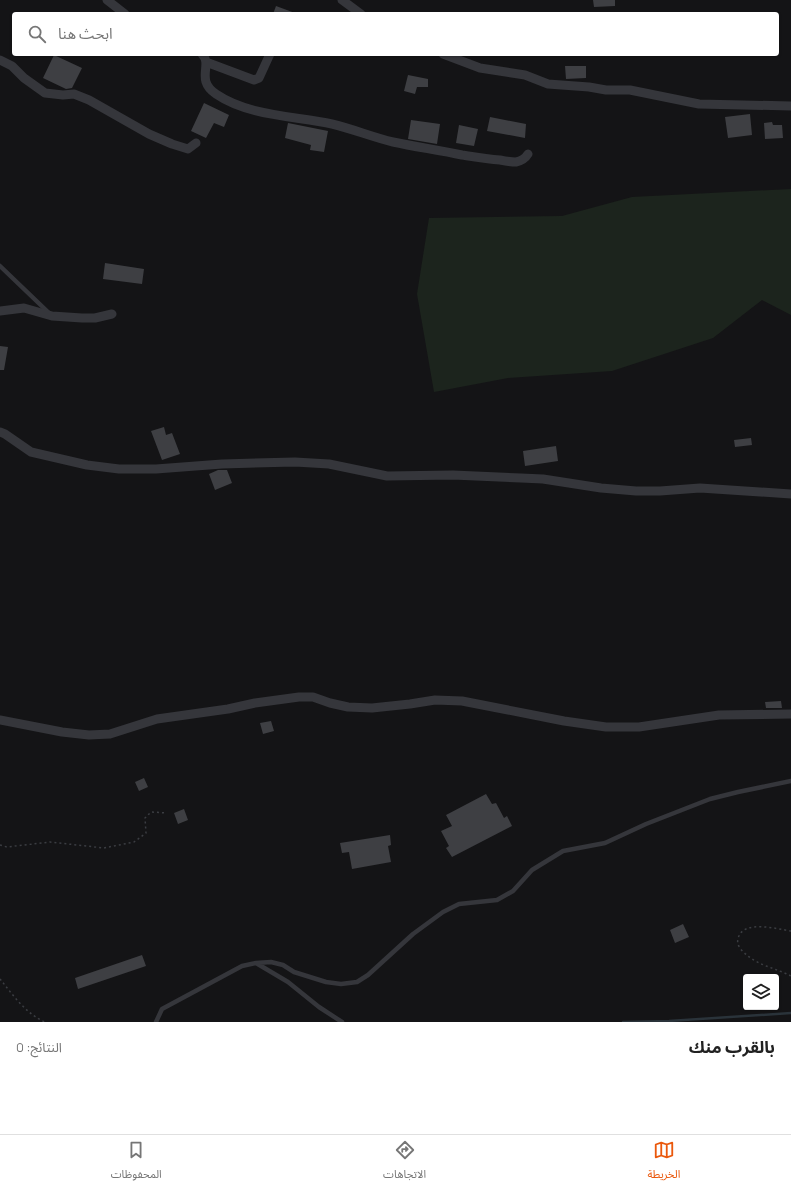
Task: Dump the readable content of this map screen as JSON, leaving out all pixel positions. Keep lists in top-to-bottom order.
{
  "page": {
    "search": "ابحث هنا",
    "heading": ["بالقرب منك", "النتائج: 0"],
    "nav": ["الخريطة", "الاتجاهات", "المحفوظات"]
  }
}
